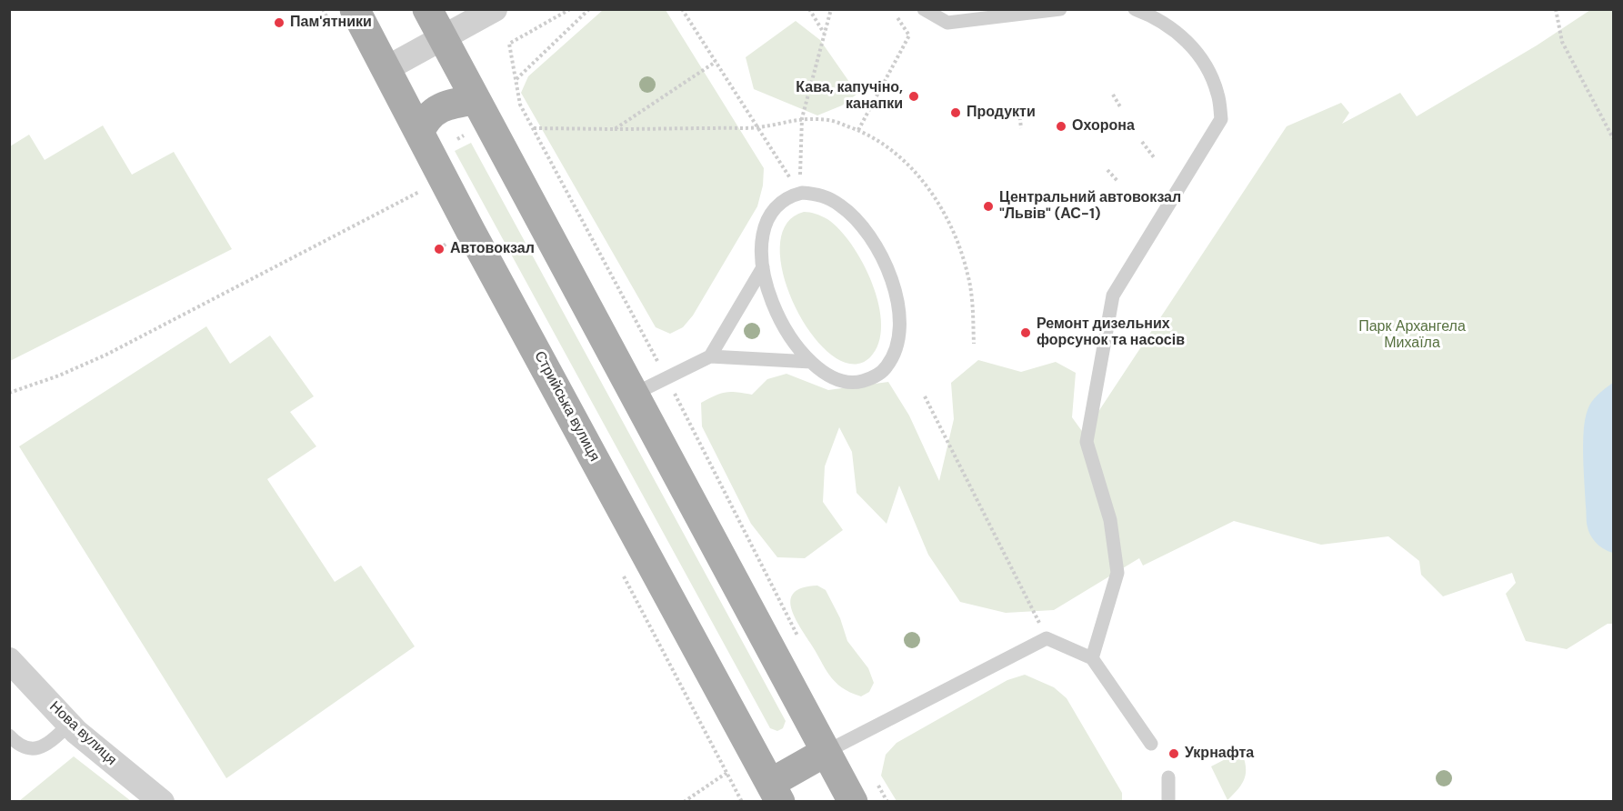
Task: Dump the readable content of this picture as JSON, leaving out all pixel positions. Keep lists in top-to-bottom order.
{
  "streets": {
    "main road": ["Стрийська вулиця"],
    "street": ["Нова вулиця"]
  },
  "parks": ["Парк Архангела Михаїла"],
  "places": [
    "Пам'ятники",
    "Кава, капучіно, канапки",
    "Продукти",
    "Охорона",
    "Центральний автовокзал \"Львів\" (АС-1)",
    "Автовокзал",
    "Ремонт дизельних форсунок та насосів",
    "Укрнафта"
  ]
}
